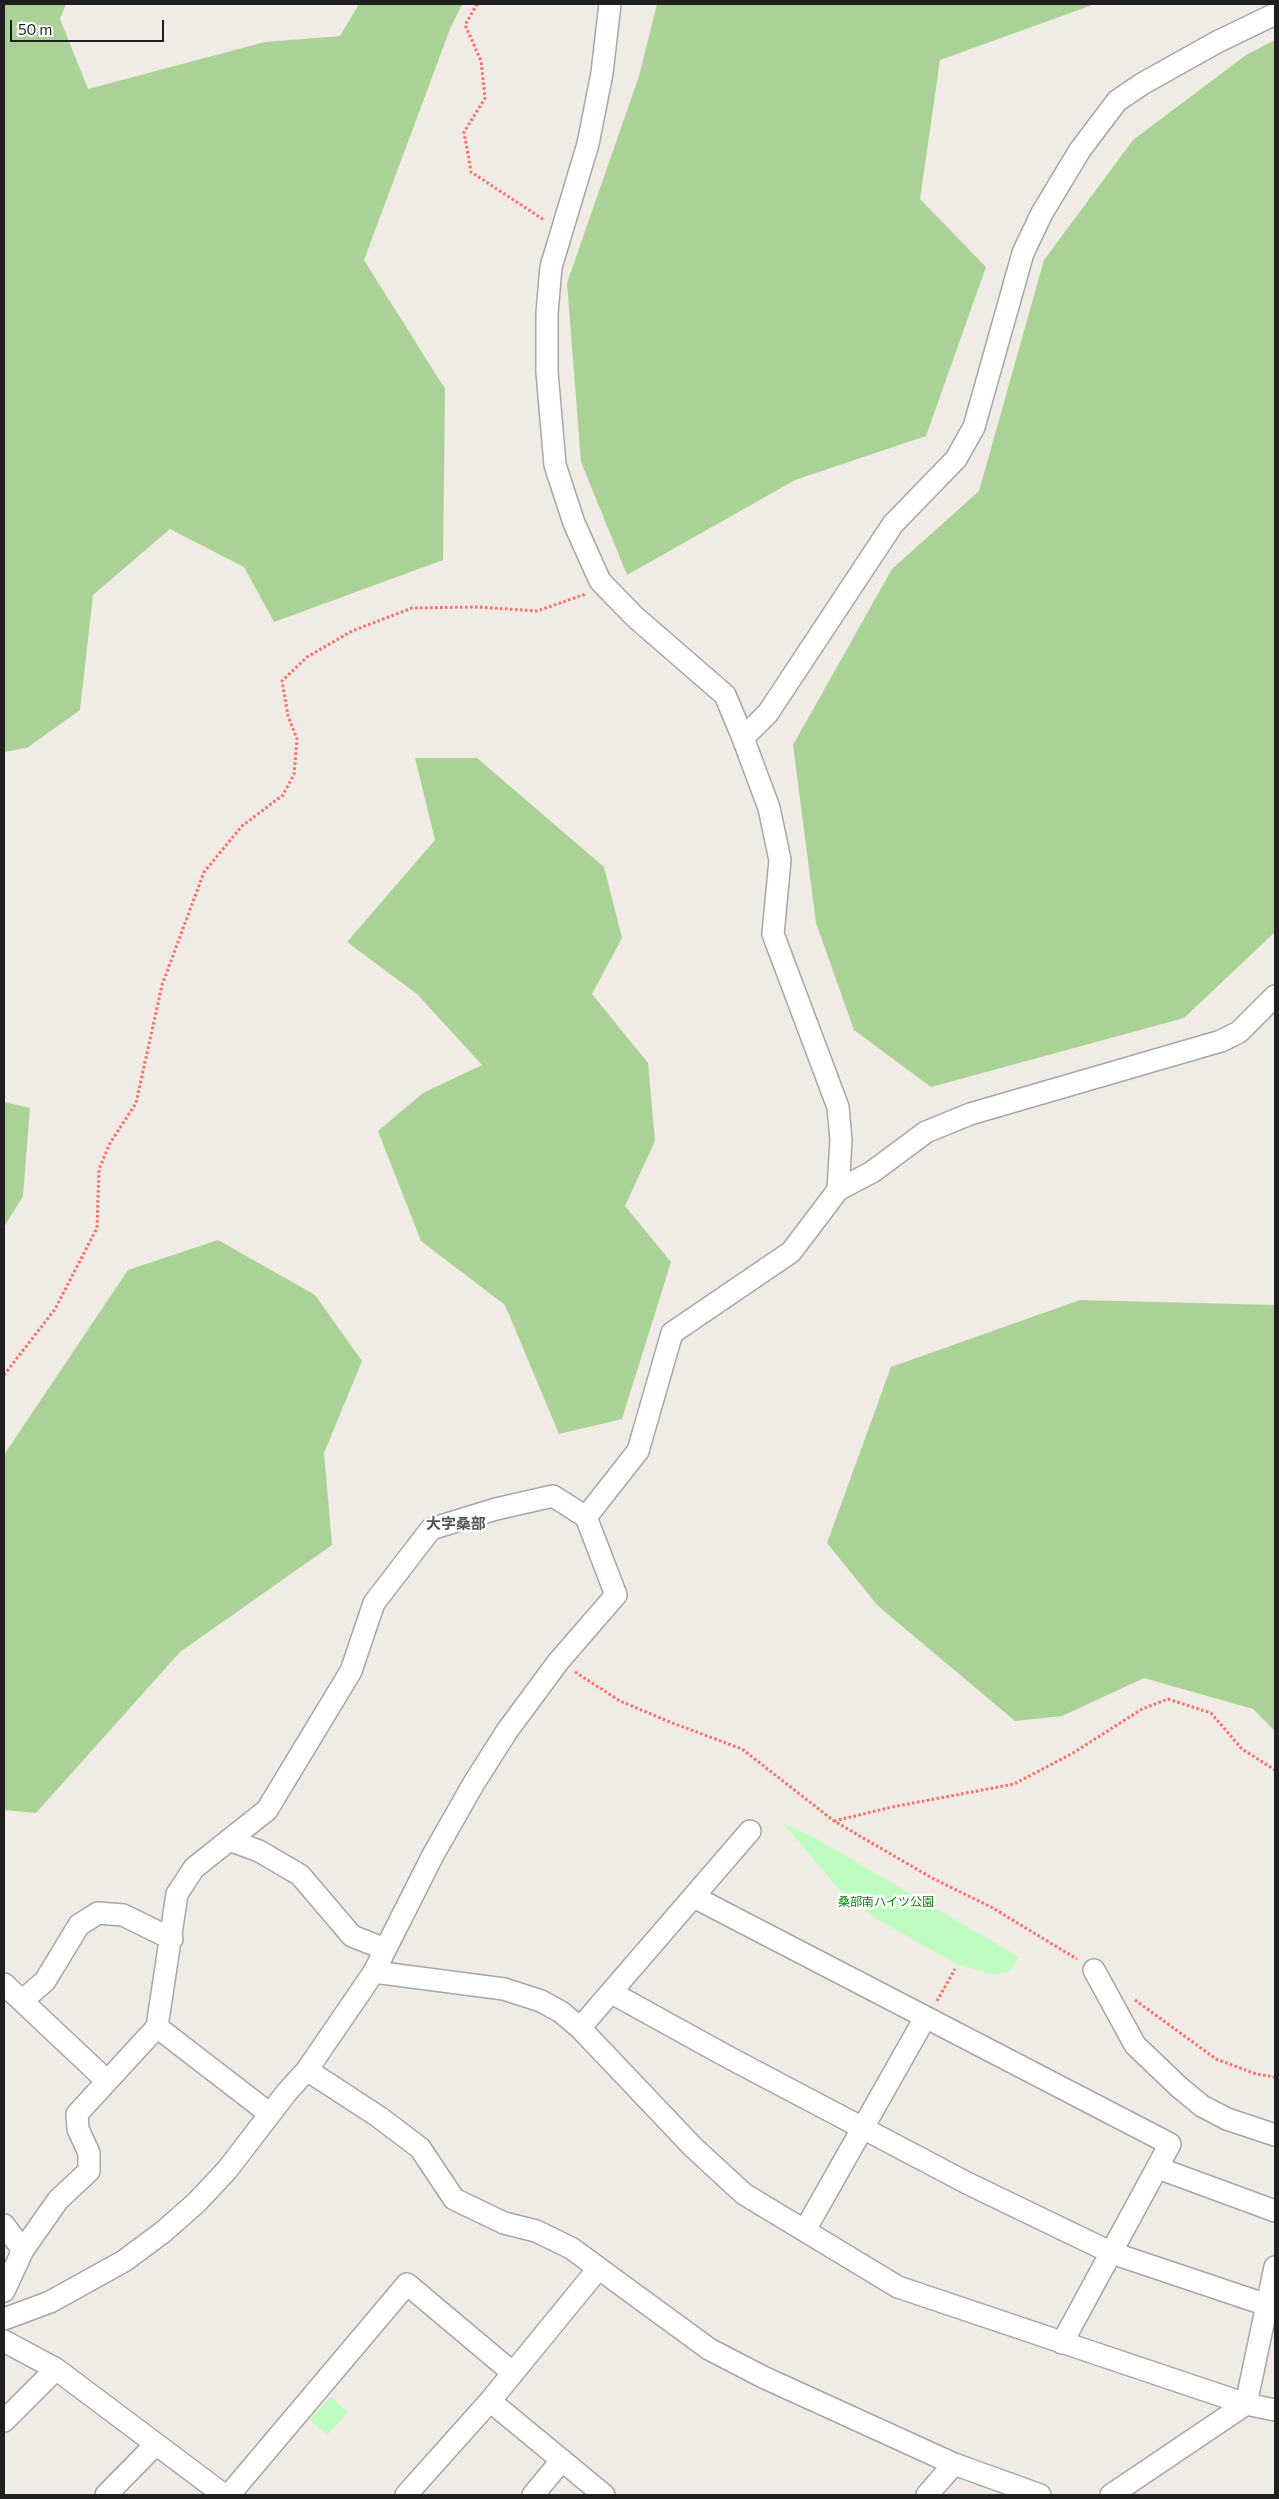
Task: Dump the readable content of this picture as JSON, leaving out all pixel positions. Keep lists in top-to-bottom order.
{
  "districts": ["大字桑部"],
  "parks": ["桑部南ハイツ公園"],
  "scale_bar": "50 m"
}
